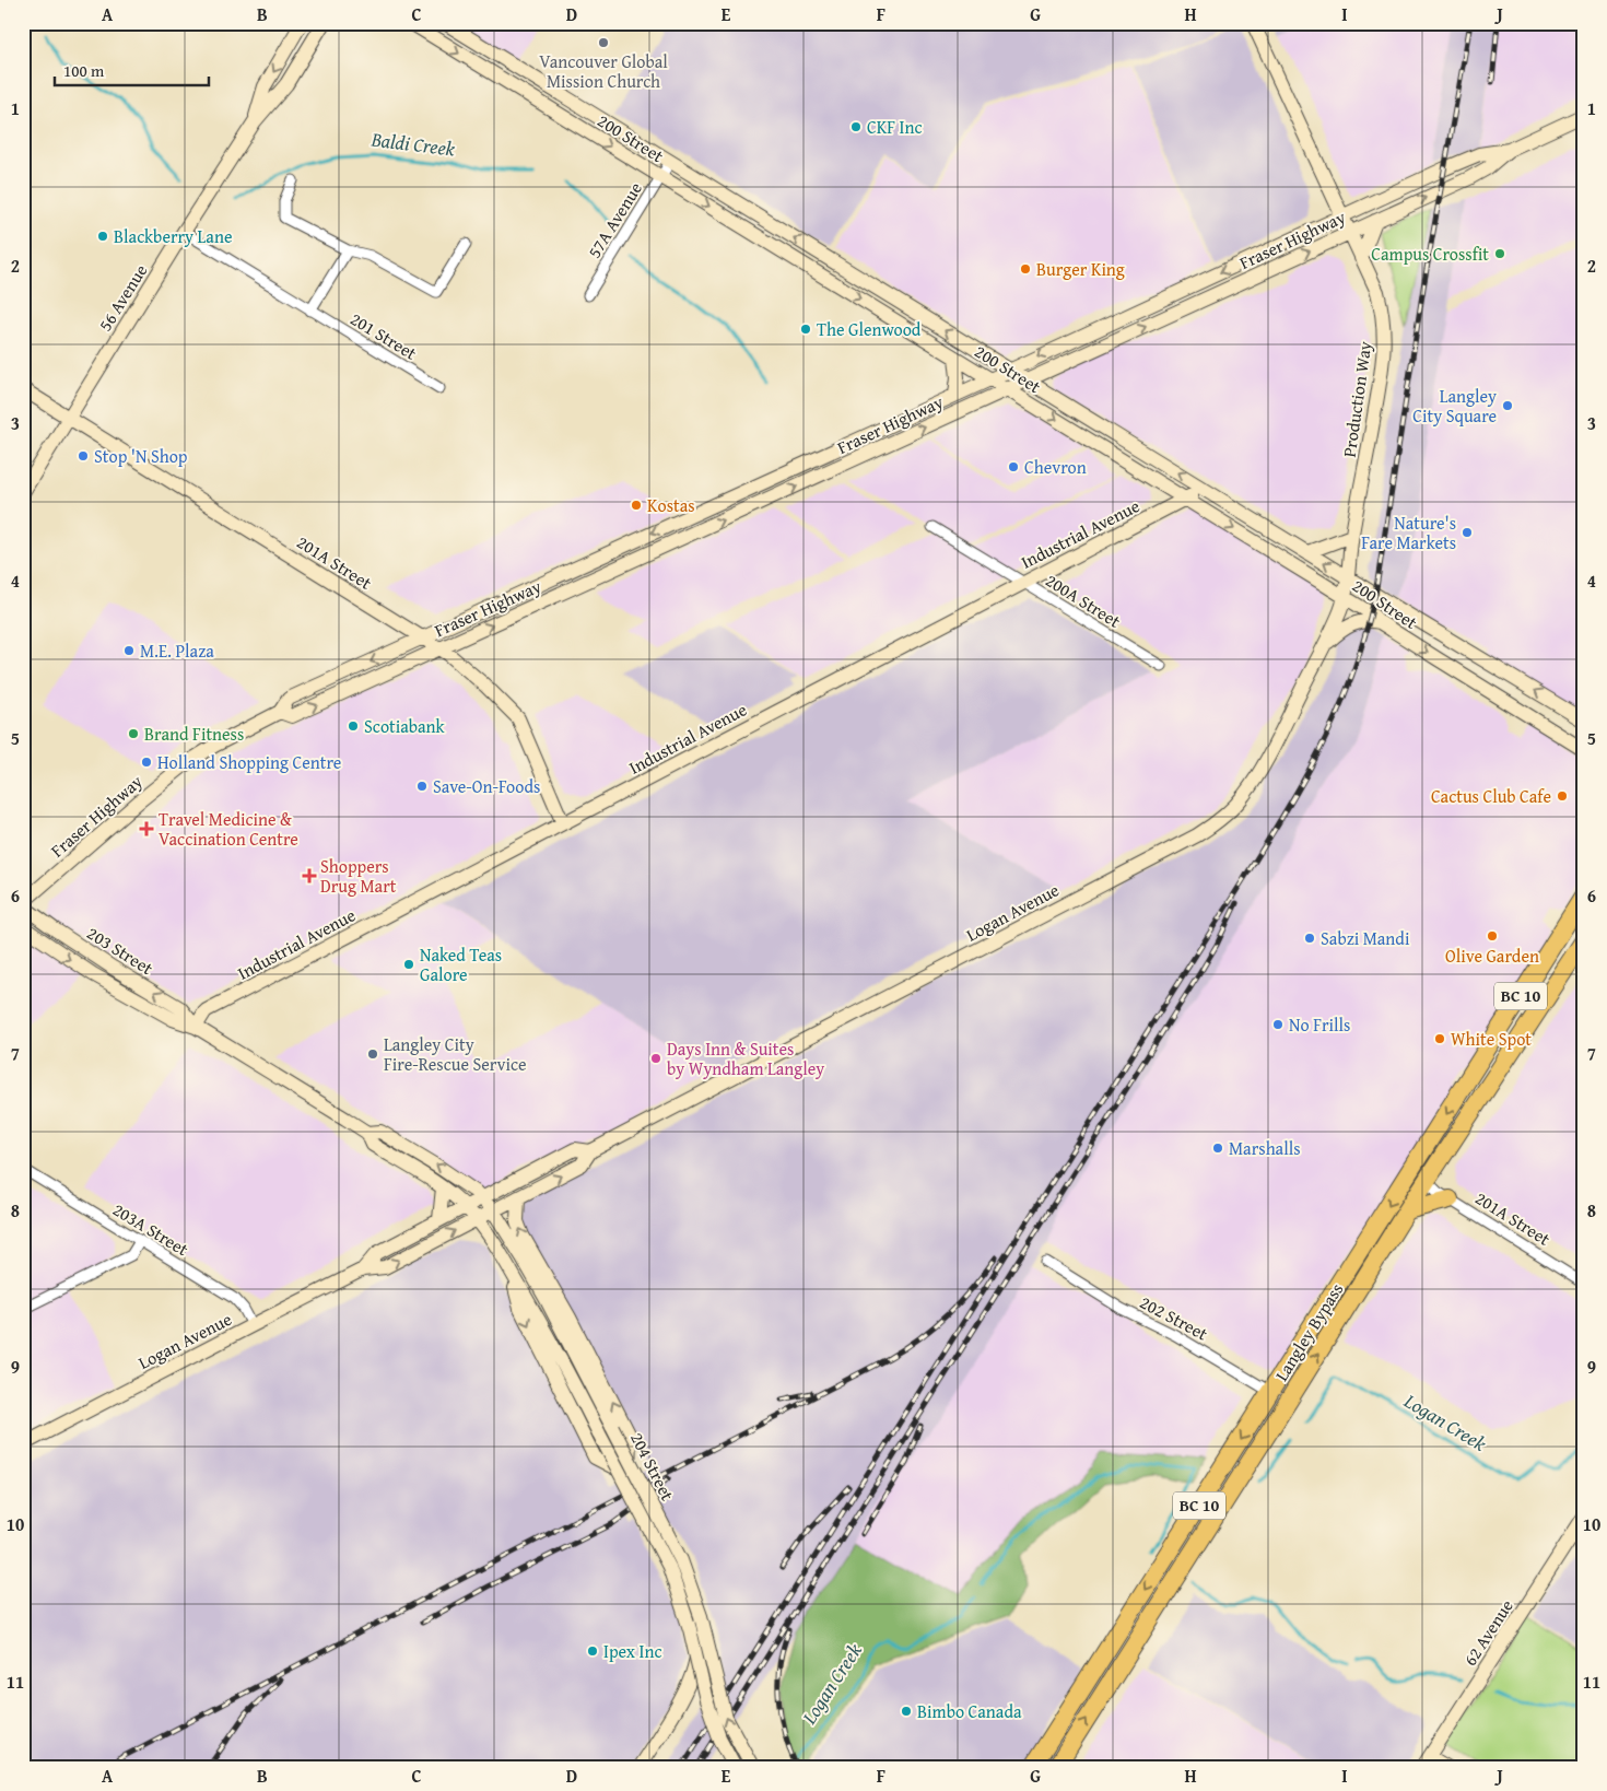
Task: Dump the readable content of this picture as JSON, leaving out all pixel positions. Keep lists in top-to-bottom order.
{
  "streets": {
    "highway": ["BC 10", "Langley Bypass"],
    "main road": [
      "200 Street",
      "Fraser Highway",
      "56 Avenue",
      "Production Way",
      "Industrial Avenue",
      "201A Street",
      "Logan Avenue",
      "203 Street",
      "204 Street",
      "62 Avenue"
    ],
    "street": [
      "57A Avenue",
      "201 Street",
      "200A Street",
      "203A Street",
      "202 Street"
    ]
  },
  "crossings": [
    ["200 Street", "57A Avenue"],
    ["200 Street", "Fraser Highway"],
    ["200 Street", "Production Way"],
    ["200 Street", "Industrial Avenue"],
    ["200 Street", "Logan Avenue"],
    ["Fraser Highway", "Production Way"],
    ["Fraser Highway", "201A Street"],
    ["56 Avenue", "201 Street"],
    ["56 Avenue", "201A Street"],
    ["Production Way", "Logan Avenue"],
    ["Industrial Avenue", "201A Street"],
    ["Industrial Avenue", "200A Street"],
    ["Industrial Avenue", "203 Street"],
    ["201A Street", "Langley Bypass"],
    ["Logan Avenue", "203 Street"],
    ["Logan Avenue", "203A Street"],
    ["Logan Avenue", "204 Street"],
    ["203 Street", "204 Street"],
    ["202 Street", "Langley Bypass"]
  ],
  "water": ["Baldi Creek", "Logan Creek"],
  "places": {
    "other": [
      "Vancouver Global Mission Church",
      "CKF Inc",
      "Blackberry Lane",
      "Campus Crossfit",
      "Burger King",
      "The Glenwood",
      "Langley City Square",
      "Stop 'N Shop",
      "Chevron",
      "Kostas",
      "Nature's Fare Markets",
      "M.E. Plaza",
      "Scotiabank",
      "Brand Fitness",
      "Holland Shopping Centre",
      "Save-On-Foods",
      "Cactus Club Cafe",
      "Olive Garden",
      "Sabzi Mandi",
      "Naked Teas Galore",
      "No Frills",
      "White Spot",
      "Langley City Fire-Rescue Service",
      "Days Inn & Suites by Wyndham Langley",
      "Marshalls",
      "Ipex Inc",
      "Bimbo Canada"
    ],
    "health": ["Travel Medicine & Vaccination Centre", "Shoppers Drug Mart"]
  },
  "scale_bar": "100 m",
  "grid": {
    "columns": [
      "A",
      "B",
      "C",
      "D",
      "E",
      "F",
      "G",
      "H",
      "I",
      "J"
    ],
    "rows": [
      "1",
      "2",
      "3",
      "4",
      "5",
      "6",
      "7",
      "8",
      "9",
      "10",
      "11"
    ]
  }
}
